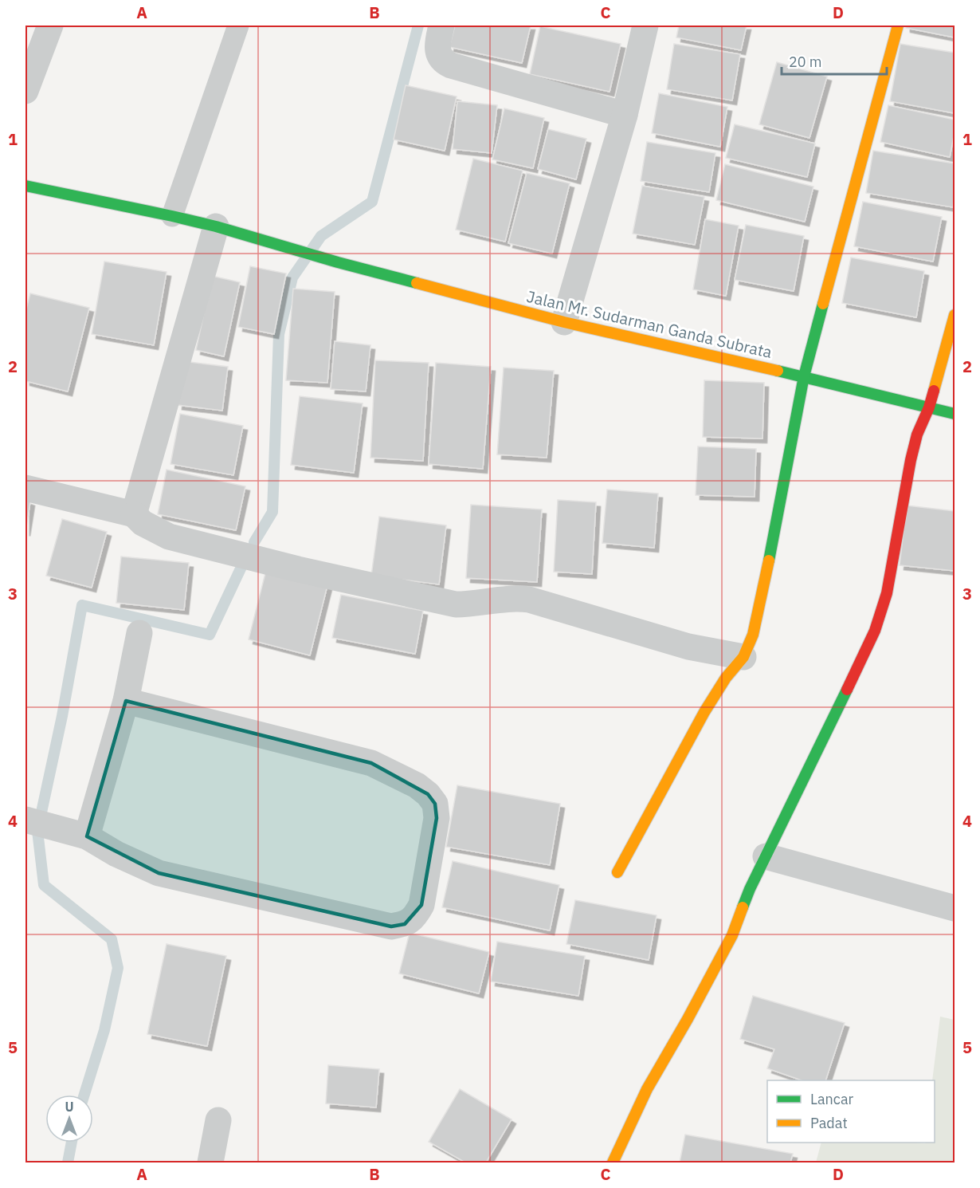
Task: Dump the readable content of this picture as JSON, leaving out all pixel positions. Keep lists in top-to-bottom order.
{
  "streets": {
    "street": ["Jalan Mr. Sudarman Ganda Subrata"]
  },
  "legend": ["Lancar", "Padat"],
  "scale_bar": "20 m",
  "north": "top",
  "grid": {
    "columns": [
      "A",
      "B",
      "C",
      "D"
    ],
    "rows": [
      "1",
      "2",
      "3",
      "4",
      "5"
    ]
  }
}
